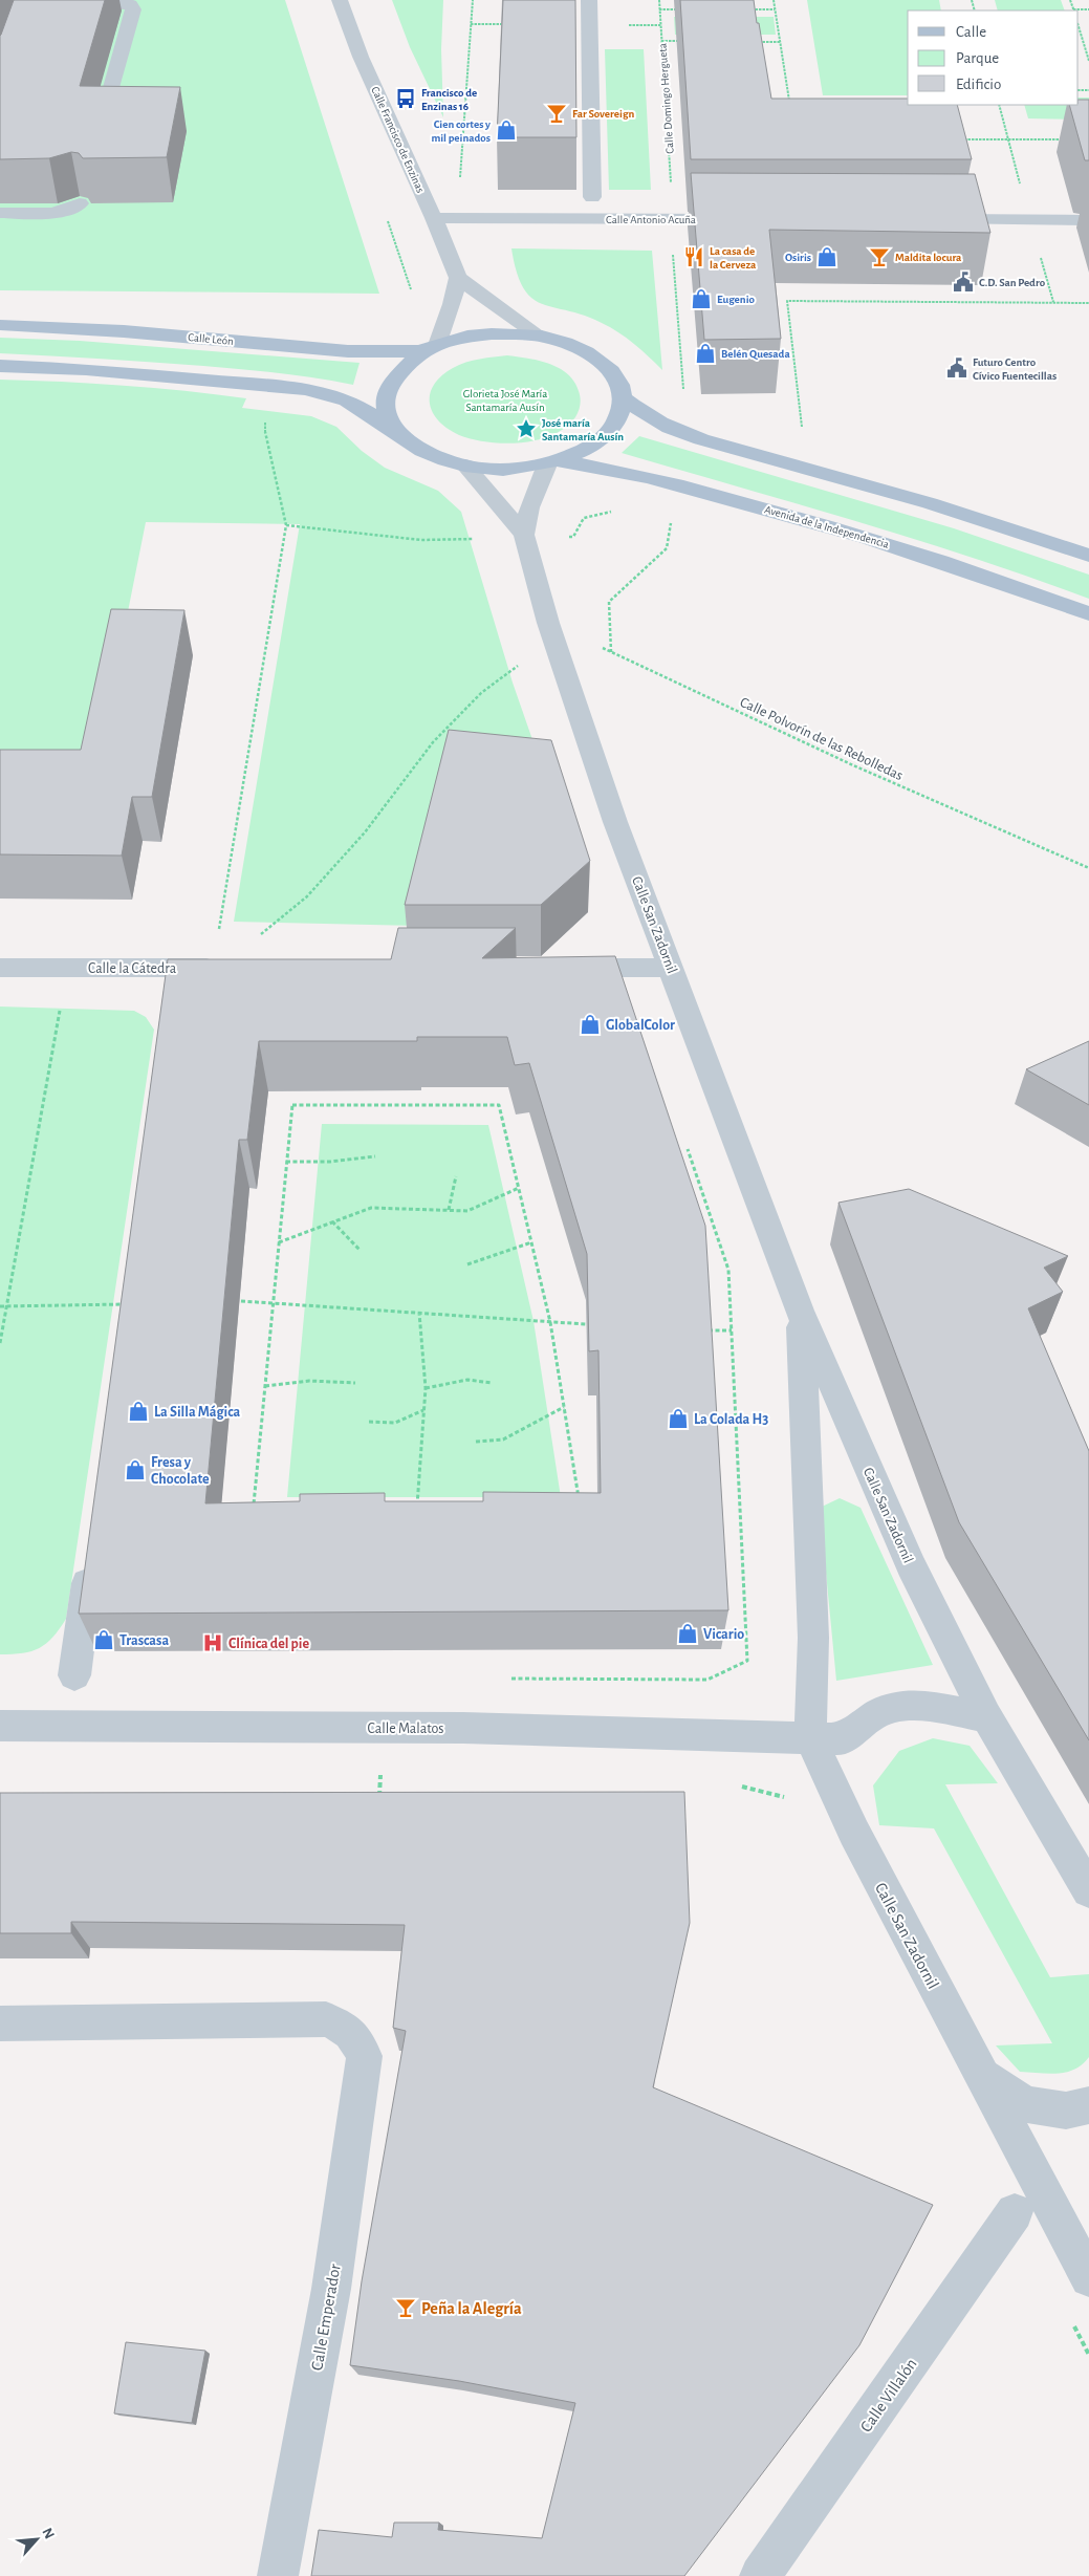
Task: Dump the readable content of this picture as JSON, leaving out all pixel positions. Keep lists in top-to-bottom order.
{
  "streets": {
    "main road": ["Calle León", "Avenida de la Independencia"],
    "street": [
      "Calle Francisco de Enzinas",
      "Calle Antonio Acuña",
      "Calle San Zadornil",
      "Calle la Cátedra",
      "Calle Malatos",
      "Calle Emperador",
      "Calle Villalón"
    ],
    "path": ["Calle Domingo Hergueta", "Calle Polvorín de las Rebolledas"]
  },
  "crossings": [
    ["Calle Francisco de Enzinas", "Calle Antonio Acuña"],
    ["Avenida de la Independencia", "Calle San Zadornil"],
    ["Calle Polvorín de las Rebolledas", "Calle San Zadornil"],
    ["Calle San Zadornil", "Calle Malatos"]
  ],
  "parks": ["Glorieta José María Santamaría Ausín"],
  "places": {
    "bus stop": ["Francisco de Enzinas 16"],
    "bar": ["Far Sovereign", "Maldita locura", "Peña la Alegría"],
    "shop": [
      "Cien cortes y mil peinados",
      "Osiris",
      "Eugenio",
      "Belén Quesada",
      "GlobalColor",
      "La Silla Mágica",
      "La Colada H3",
      "Fresa y Chocolate",
      "Vicario",
      "Trascasa"
    ],
    "restaurant": ["La casa de la Cerveza"],
    "public building": ["C.D. San Pedro", "Futuro Centro Cívico Fuentecillas"],
    "place": ["José maría Santamaría Ausín"],
    "hospital": ["Clínica del pie"]
  },
  "legend": ["Calle", "Parque", "Edificio"],
  "north": "top right"
}
